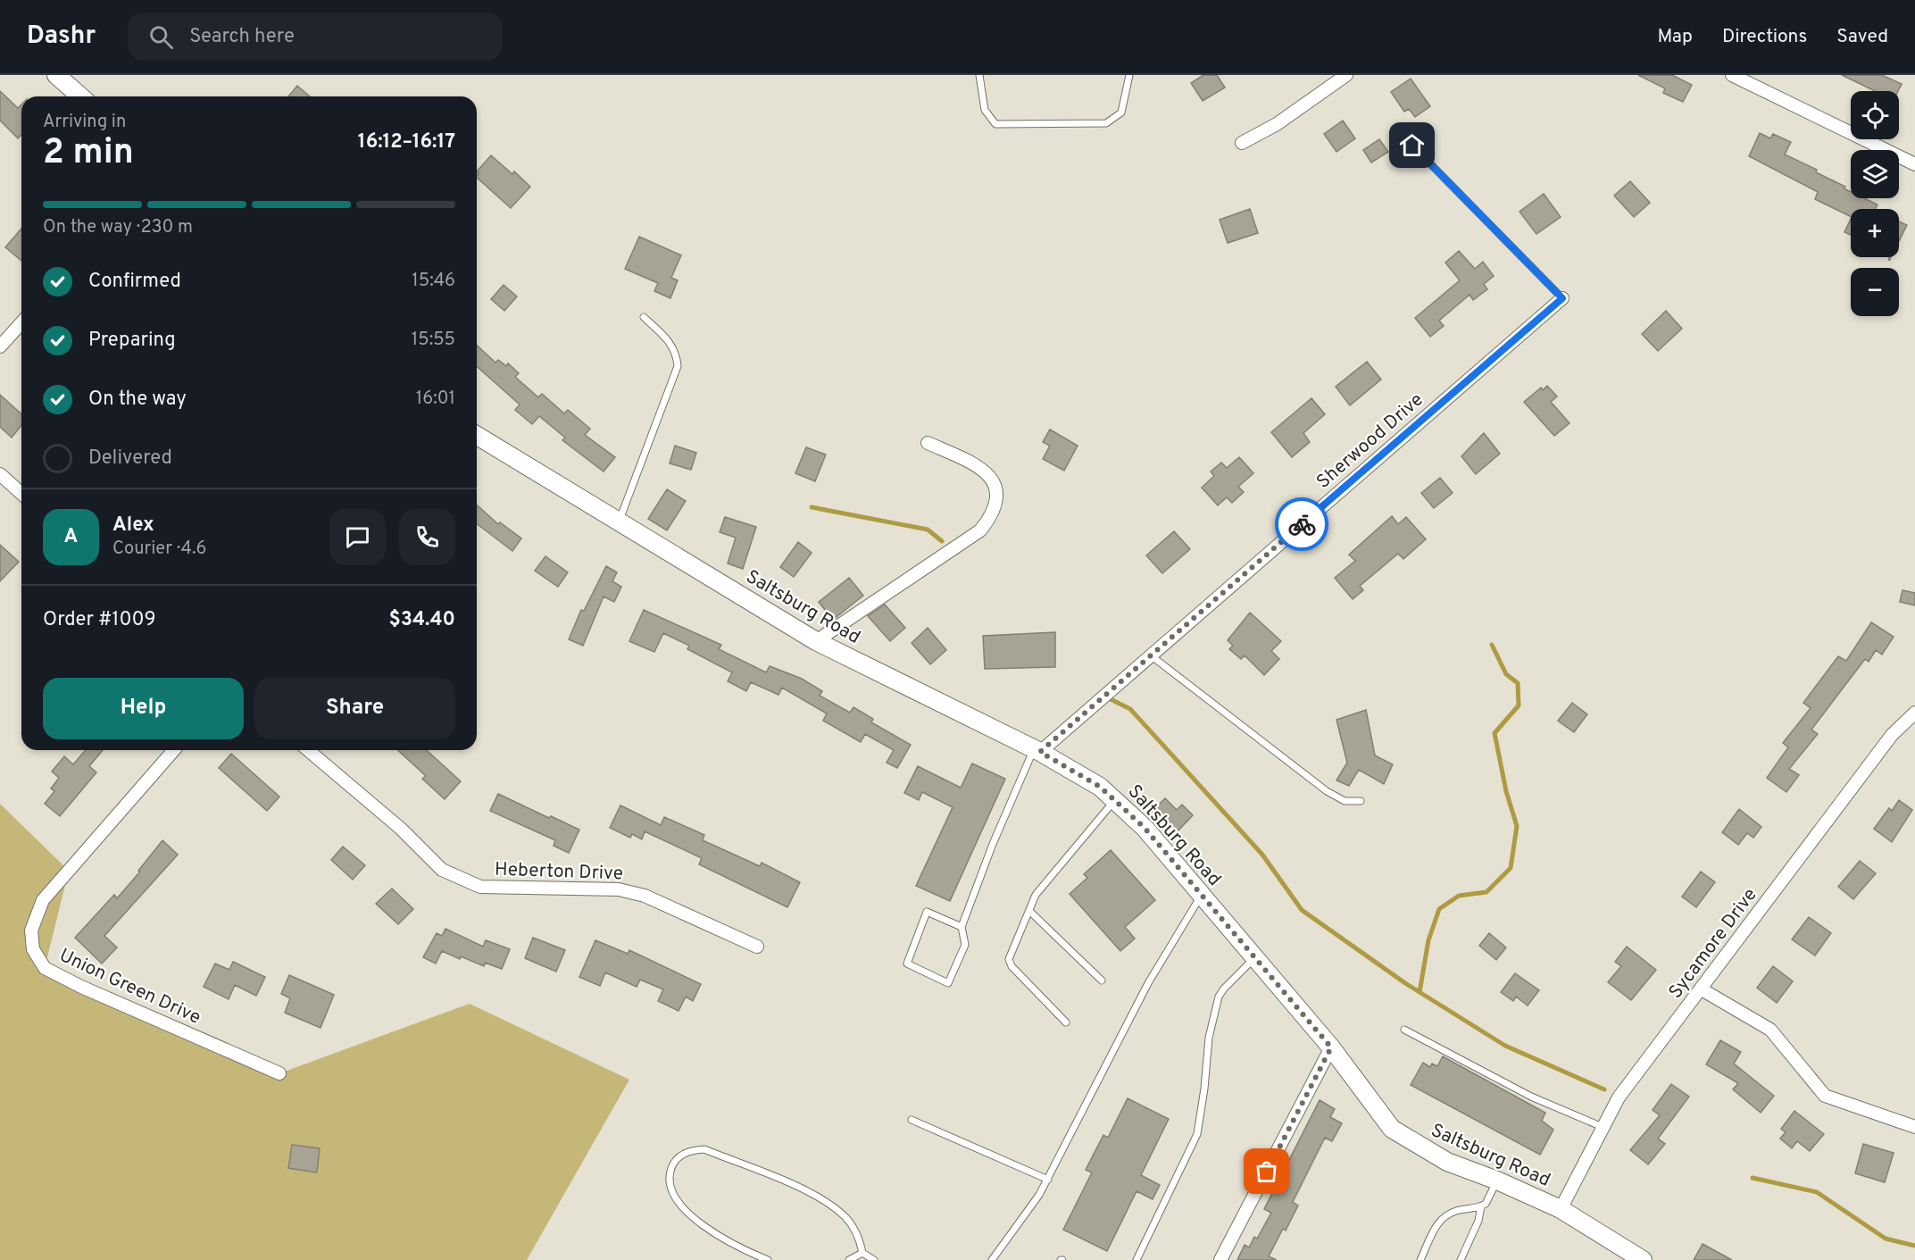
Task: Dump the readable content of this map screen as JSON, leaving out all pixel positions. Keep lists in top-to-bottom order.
{
  "streets": {
    "main road": ["Saltsburg Road"],
    "street": [
      "Sherwood Drive",
      "Heberton Drive",
      "Sycamore Drive",
      "Union Green Drive"
    ]
  },
  "crossings": [
    ["Sherwood Drive", "Saltsburg Road"],
    ["Saltsburg Road", "Sycamore Drive"]
  ],
  "page": {
    "header": "Dashr",
    "search": "Search here",
    "nav": ["Map", "Directions", "Saved"],
    "map_buttons": ["+", "−"],
    "heading": ["2 min", "Arriving in", "16:12–16:17"],
    "panel": [
      "Alex",
      "Courier · 4.6",
      "Order #1009",
      "$34.40"
    ],
    "bar": "On the way · 230 m",
    "list": [
      ["Confirmed", "15:46"],
      ["Preparing", "15:55"],
      ["On the way", "16:01"],
      "Delivered"
    ],
    "round": "A",
    "buttons": ["Help", "Share"]
  }
}
